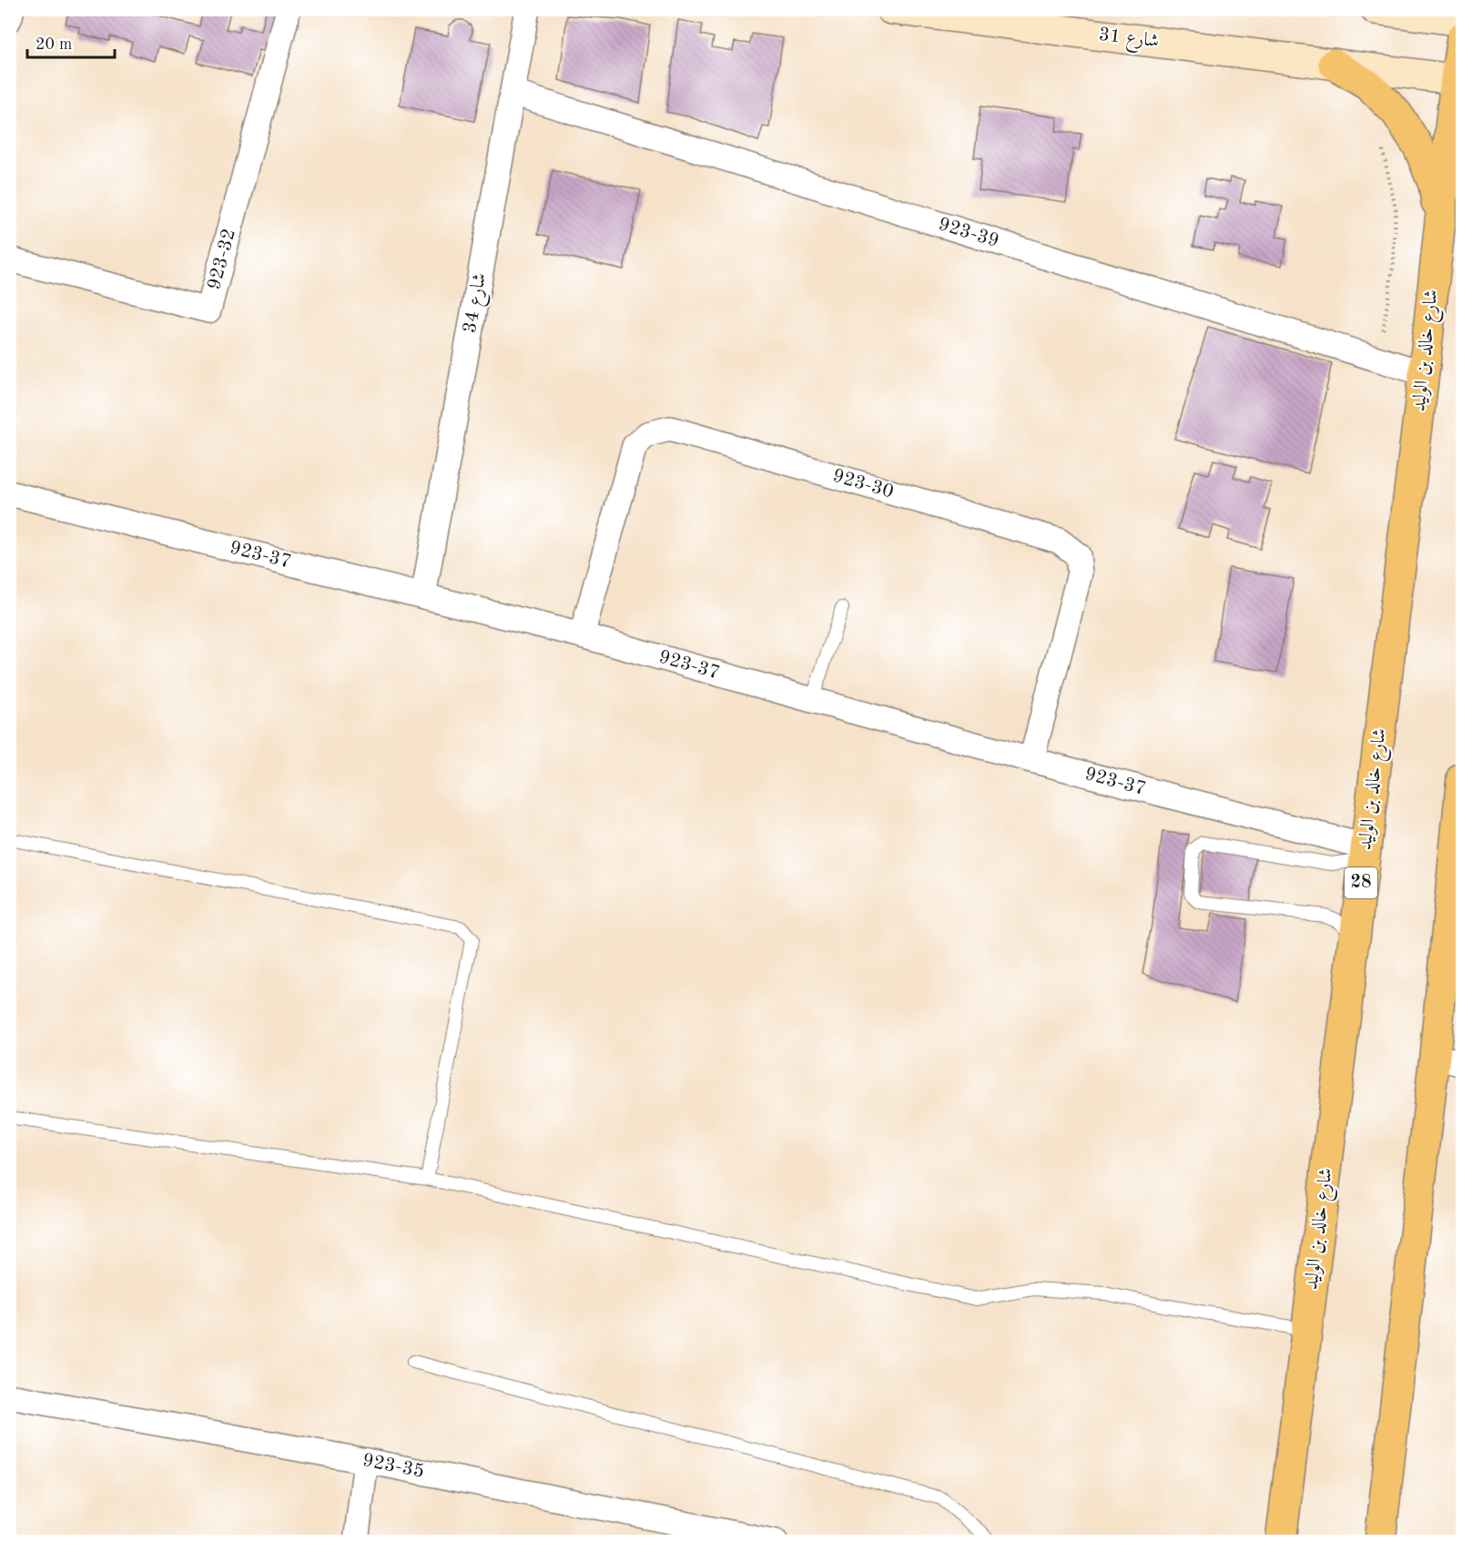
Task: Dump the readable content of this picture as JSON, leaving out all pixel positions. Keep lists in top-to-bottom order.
{
  "streets": {
    "main road": ["شارع خالد بن الوليد", "28"],
    "street": [
      "شارع 31",
      "923-39",
      "923-32",
      "شارع 34",
      "923-30",
      "923-37",
      "923-35"
    ]
  },
  "crossings": [
    ["شارع 31", "شارع خالد بن الوليد"],
    ["923-39", "شارع 34"],
    ["923-39", "شارع خالد بن الوليد"],
    ["شارع 34", "923-37"],
    ["شارع خالد بن الوليد", "923-37"],
    ["923-30", "923-37"]
  ],
  "scale_bar": "20 m"
}
